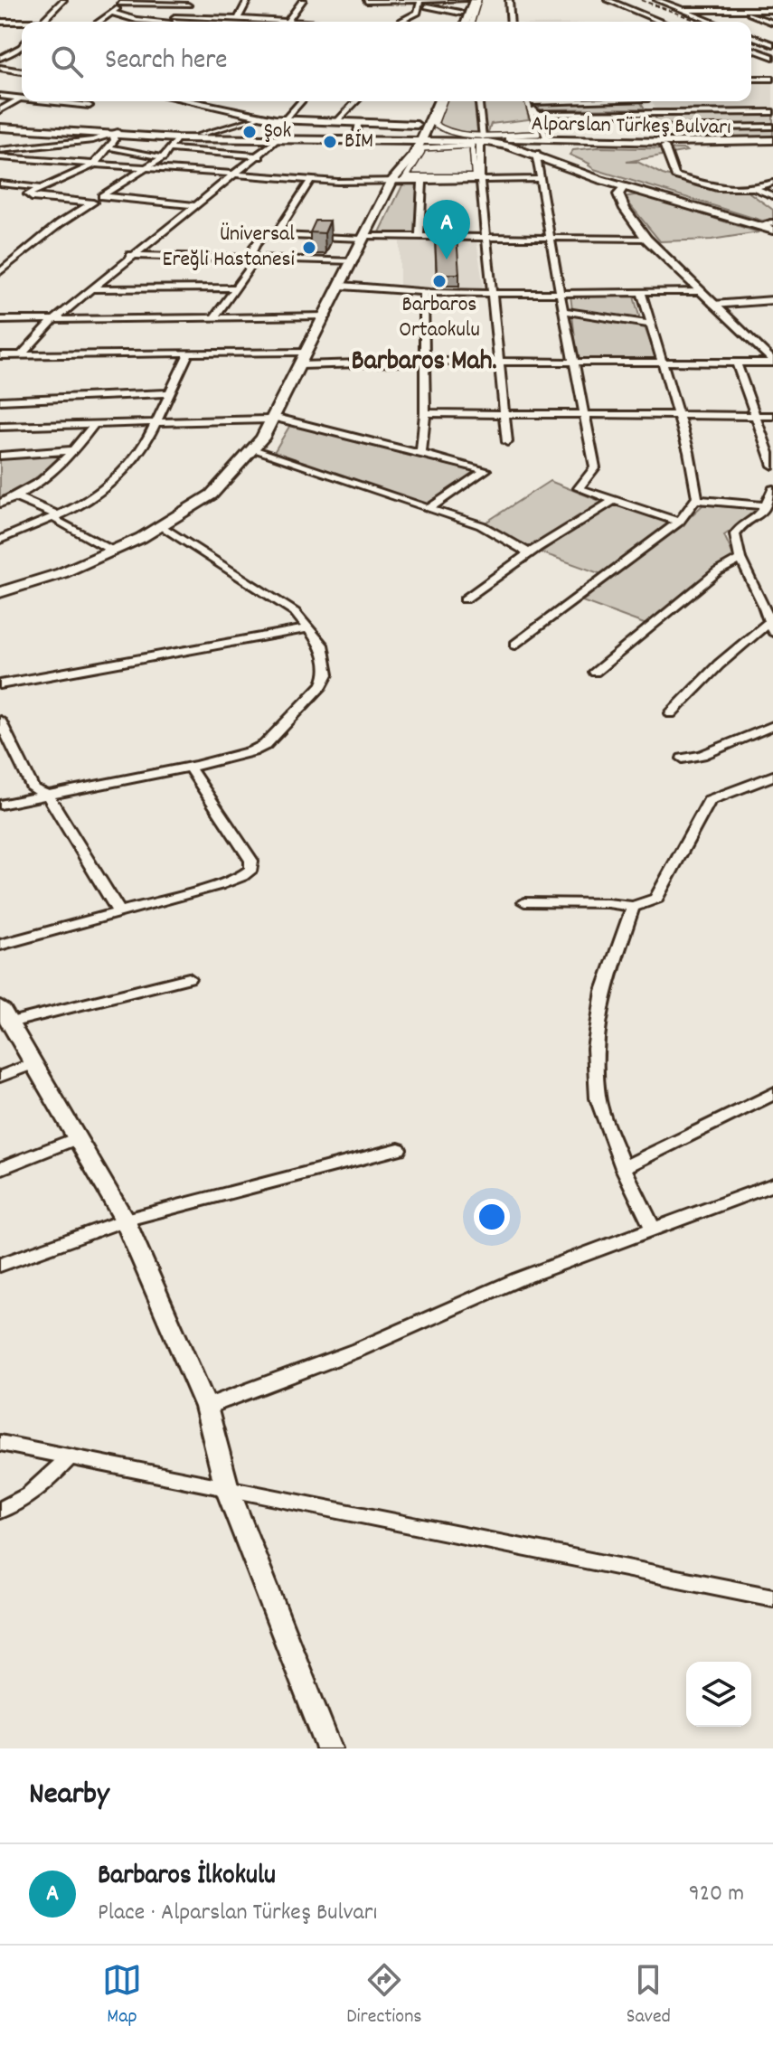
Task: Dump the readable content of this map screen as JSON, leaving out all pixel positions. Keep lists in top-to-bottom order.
{
  "streets": {
    "main road": ["Alparslan Türkeş Bulvarı"]
  },
  "districts": ["Barbaros Mah."],
  "places": [
    "Şok",
    "BİM",
    "Üniversal Ereğli Hastanesi",
    "Barbaros Ortaokulu"
  ],
  "page": {
    "search": "Search here",
    "pins": "A",
    "heading": "Nearby",
    "list": [
      {
        "mark": "A",
        "name": "Barbaros İlkokulu",
        "note": "Place · Alparslan Türkeş Bulvarı",
        "value": "920 m"
      }
    ],
    "nav": ["Map", "Directions", "Saved"]
  }
}
